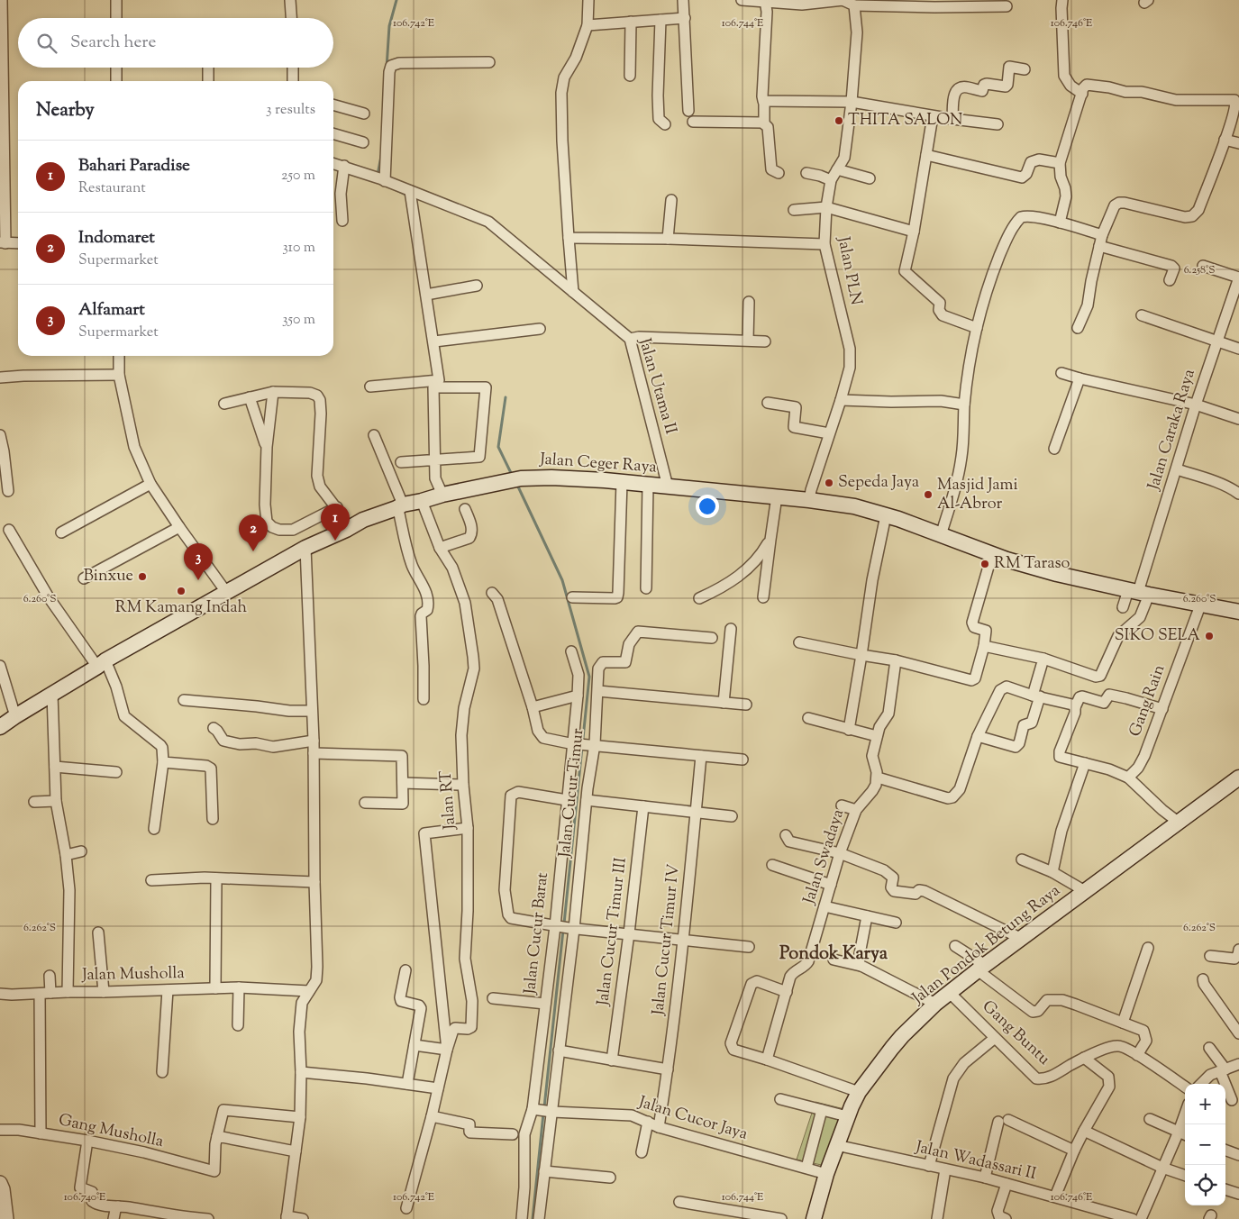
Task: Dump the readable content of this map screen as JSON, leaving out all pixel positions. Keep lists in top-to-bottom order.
{
  "streets": {
    "main road": ["Jalan Ceger Raya", "Jalan Pondok Betung Raya"],
    "street": [
      "Jalan PLN",
      "Jalan Utama II",
      "Jalan Caraka Raya",
      "Gang Rain",
      "Jalan Cucur Timur",
      "Jalan RT",
      "Jalan Swadaya",
      "Jalan Cucur Timur III",
      "Jalan Cucur Barat",
      "Jalan Cucur Timur IV",
      "Jalan Musholla",
      "Gang Buntu",
      "Jalan Cucor Jaya",
      "Gang Musholla",
      "Jalan Wadassari II"
    ]
  },
  "crossings": [
    ["Jalan PLN", "Jalan Ceger Raya"],
    ["Jalan Utama II", "Jalan Ceger Raya"],
    ["Jalan Caraka Raya", "Jalan Ceger Raya"],
    ["Jalan Ceger Raya", "Gang Rain"],
    ["Jalan Ceger Raya", "Jalan RT"],
    ["Jalan Ceger Raya", "Jalan Musholla"],
    ["Jalan Cucur Timur", "Jalan Cucur Barat"],
    ["Jalan Cucur Timur", "Jalan Cucor Jaya"],
    ["Jalan Cucur Barat", "Jalan Cucor Jaya"],
    ["Jalan Cucur Timur IV", "Jalan Cucor Jaya"],
    ["Jalan Pondok Betung Raya", "Gang Buntu"],
    ["Jalan Pondok Betung Raya", "Jalan Cucor Jaya"],
    ["Jalan Pondok Betung Raya", "Jalan Wadassari II"]
  ],
  "districts": ["Pondok Karya"],
  "places": [
    "THITA SALON",
    "Sepeda Jaya",
    "Masjid Jami Al-Abror",
    "RM Taraso",
    "Binxue",
    "RM Kamang Indah",
    "SIKO SELA"
  ],
  "page": {
    "search": "Search here",
    "heading": ["Nearby", "3 results"],
    "list": [
      {
        "mark": "1",
        "name": "Bahari Paradise",
        "note": "Restaurant",
        "value": "250 m"
      },
      {
        "mark": "2",
        "name": "Indomaret",
        "note": "Supermarket",
        "value": "310 m"
      },
      {
        "mark": "3",
        "name": "Alfamart",
        "note": "Supermarket",
        "value": "350 m"
      }
    ],
    "pins": ["1", "2", "3"],
    "map_buttons": ["+", "−"]
  },
  "coordinates": [
    "106.742°E",
    "106.744°E",
    "106.746°E",
    "6.258°S",
    "6.260°S",
    "6.262°S",
    "106.740°E"
  ]
}
